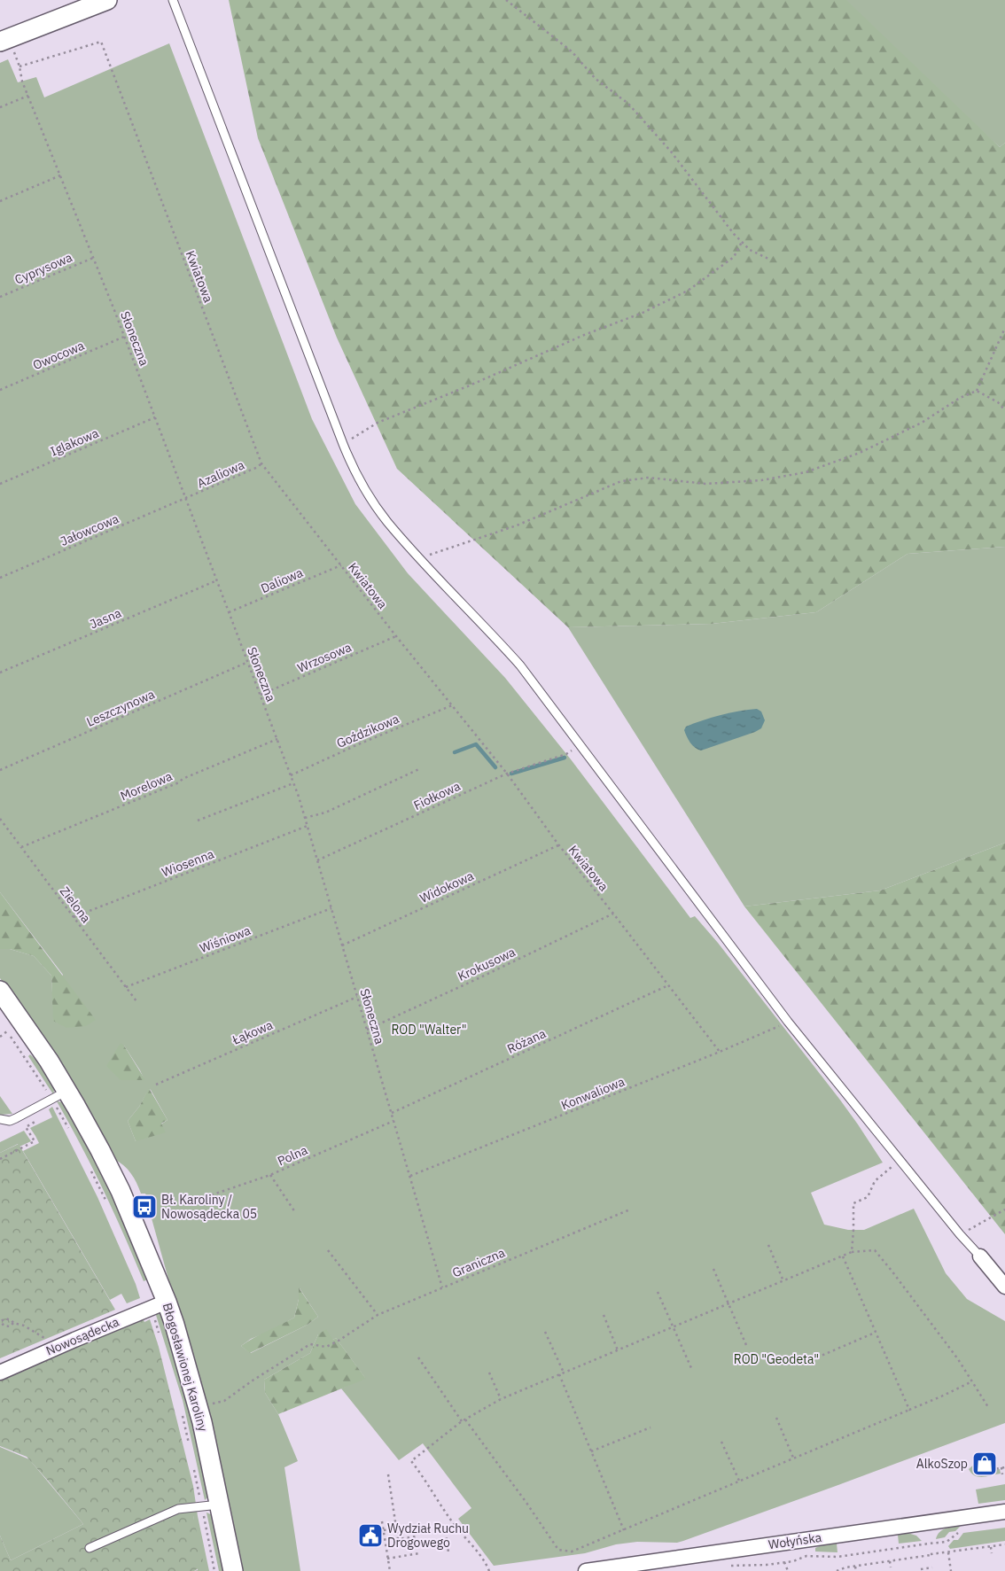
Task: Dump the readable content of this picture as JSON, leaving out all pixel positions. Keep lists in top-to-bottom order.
{
  "streets": {
    "street": ["Nowosądecka", "Błogosławionej Karoliny", "Wołyńska"],
    "path": [
      "Cyprysowa",
      "Kwiatowa",
      "Słoneczna",
      "Owocowa",
      "Iglakowa",
      "Azaliowa",
      "Jałowcowa",
      "Daliowa",
      "Jasna",
      "Wrzosowa",
      "Leszczynowa",
      "Goździkowa",
      "Morelowa",
      "Fiołkowa",
      "Wiosenna",
      "Widokowa",
      "Zielona",
      "Wiśniowa",
      "Krokusowa",
      "Łąkowa",
      "Różana",
      "Konwaliowa",
      "Polna",
      "Graniczna"
    ]
  },
  "crossings": [
    ["Cyprysowa", "Słoneczna"],
    ["Kwiatowa", "Słoneczna"],
    ["Kwiatowa", "Azaliowa"],
    ["Kwiatowa", "Daliowa"],
    ["Kwiatowa", "Wrzosowa"],
    ["Kwiatowa", "Goździkowa"],
    ["Kwiatowa", "Fiołkowa"],
    ["Kwiatowa", "Widokowa"],
    ["Kwiatowa", "Krokusowa"],
    ["Kwiatowa", "Różana"],
    ["Kwiatowa", "Konwaliowa"],
    ["Słoneczna", "Owocowa"],
    ["Słoneczna", "Iglakowa"],
    ["Słoneczna", "Azaliowa"],
    ["Słoneczna", "Jałowcowa"],
    ["Słoneczna", "Daliowa"],
    ["Słoneczna", "Jasna"],
    ["Słoneczna", "Wrzosowa"],
    ["Słoneczna", "Leszczynowa"],
    ["Słoneczna", "Goździkowa"],
    ["Słoneczna", "Morelowa"],
    ["Słoneczna", "Fiołkowa"],
    ["Słoneczna", "Wiosenna"],
    ["Słoneczna", "Widokowa"],
    ["Słoneczna", "Wiśniowa"],
    ["Słoneczna", "Krokusowa"],
    ["Słoneczna", "Łąkowa"],
    ["Słoneczna", "Różana"],
    ["Słoneczna", "Konwaliowa"],
    ["Słoneczna", "Polna"],
    ["Słoneczna", "Graniczna"],
    ["Azaliowa", "Jałowcowa"],
    ["Morelowa", "Zielona"],
    ["Wiosenna", "Zielona"],
    ["Zielona", "Wiśniowa"],
    ["Graniczna", "Błogosławionej Karoliny"],
    ["Nowosądecka", "Błogosławionej Karoliny"]
  ],
  "parks": ["ROD \"Walter\"", "ROD \"Geodeta\""],
  "places": {
    "bus stop": ["Bł. Karoliny / Nowosądecka 05"],
    "shop": ["AlkoSzop"],
    "public building": ["Wydział Ruchu Drogowego"]
  }
}
